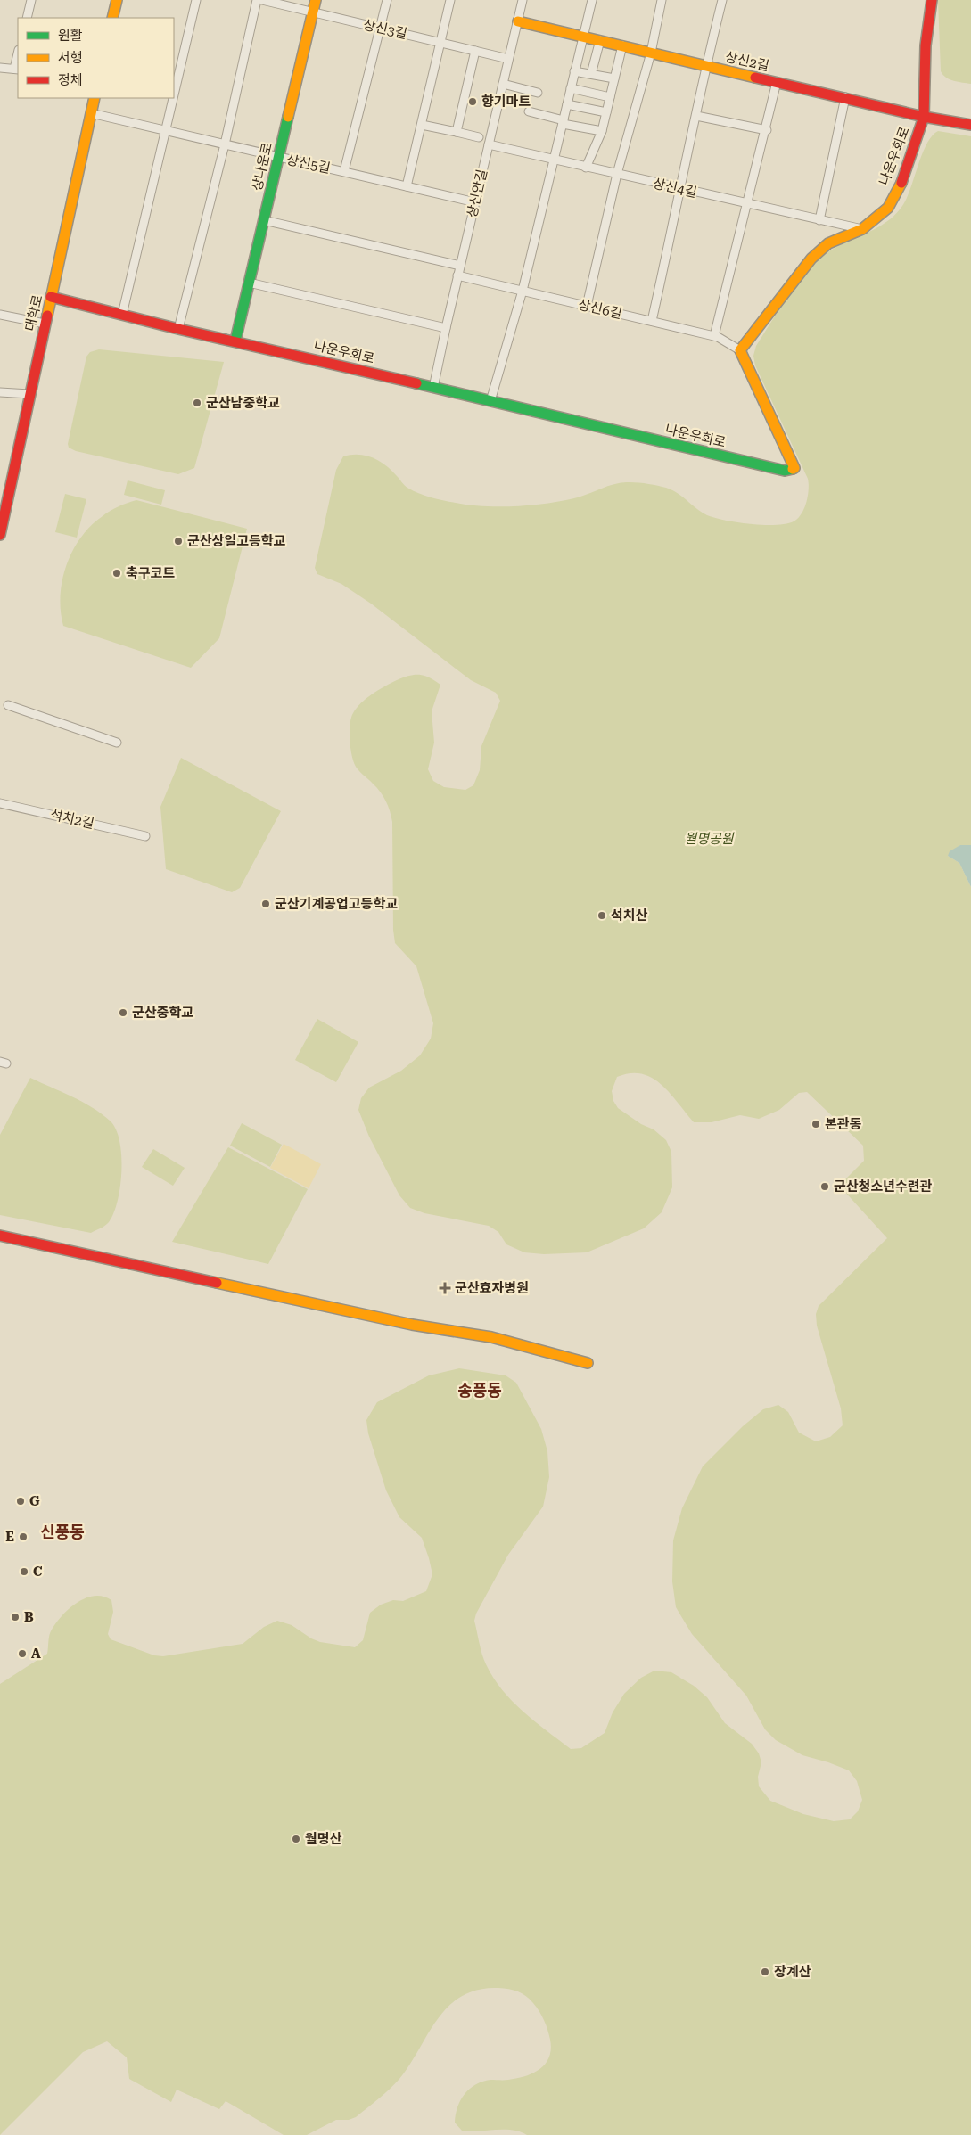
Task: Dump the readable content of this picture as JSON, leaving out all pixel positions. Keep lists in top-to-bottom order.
{
  "streets": {
    "street": [
      "상신3길",
      "상신2길",
      "나운우회로",
      "상신5길",
      "상나운로",
      "상신4길",
      "상신안길",
      "상신6길",
      "대학로",
      "석치2길"
    ]
  },
  "crossings": [
    ["상신3길", "상나운로"],
    ["상신3길", "상신안길"],
    ["상신2길", "나운우회로"],
    ["상신2길", "상신안길"],
    ["나운우회로", "상나운로"],
    ["나운우회로", "상신4길"],
    ["나운우회로", "상신안길"],
    ["나운우회로", "상신6길"],
    ["나운우회로", "대학로"],
    ["상신5길", "상나운로"],
    ["상신5길", "상신안길"],
    ["상신5길", "대학로"],
    ["상신4길", "상신안길"],
    ["상신안길", "상신6길"]
  ],
  "districts": ["송풍동", "신풍동"],
  "parks": ["월명공원"],
  "places": {
    "other": [
      "향기마트",
      "군산남중학교",
      "군산상일고등학교",
      "축구코트",
      "군산기계공업고등학교",
      "석치산",
      "군산중학교",
      "본관동",
      "군산청소년수련관",
      "G",
      "E",
      "C",
      "B",
      "A",
      "월명산",
      "장계산"
    ],
    "health": ["군산효자병원"]
  },
  "legend": ["원활", "서행", "정체"]
}
